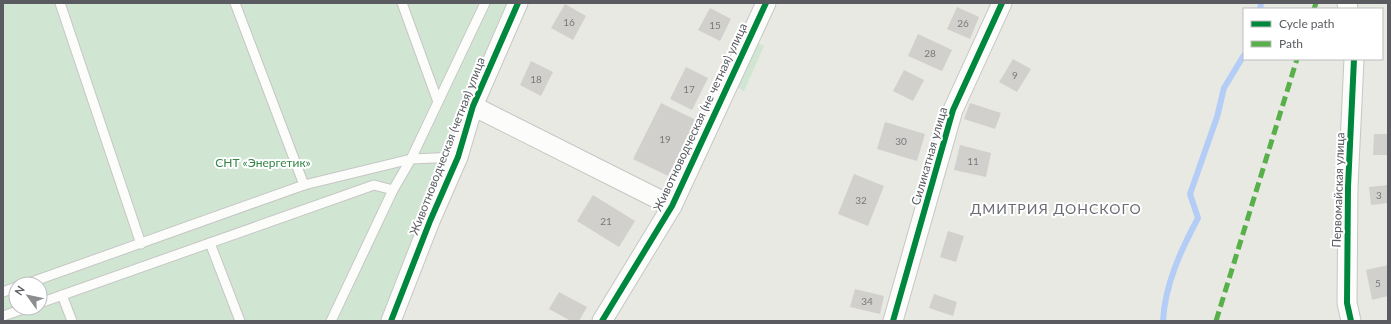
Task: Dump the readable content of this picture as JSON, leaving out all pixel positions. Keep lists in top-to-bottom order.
{
  "streets": {
    "street": [
      "Животноводческая (не четная) улица",
      "Животноводческая (четная) улица",
      "Силикатная улица",
      "Первомайская улица"
    ]
  },
  "districts": ["ДМИТРИЯ ДОНСКОГО"],
  "parks": ["СНТ «Энергетик»"],
  "house_numbers": [
    "16",
    "26",
    "15",
    "28",
    "9",
    "18",
    "17",
    "19",
    "30",
    "11",
    "3",
    "32",
    "21",
    "5",
    "34"
  ],
  "legend": ["Cycle path", "Path"],
  "north": "top left"
}
